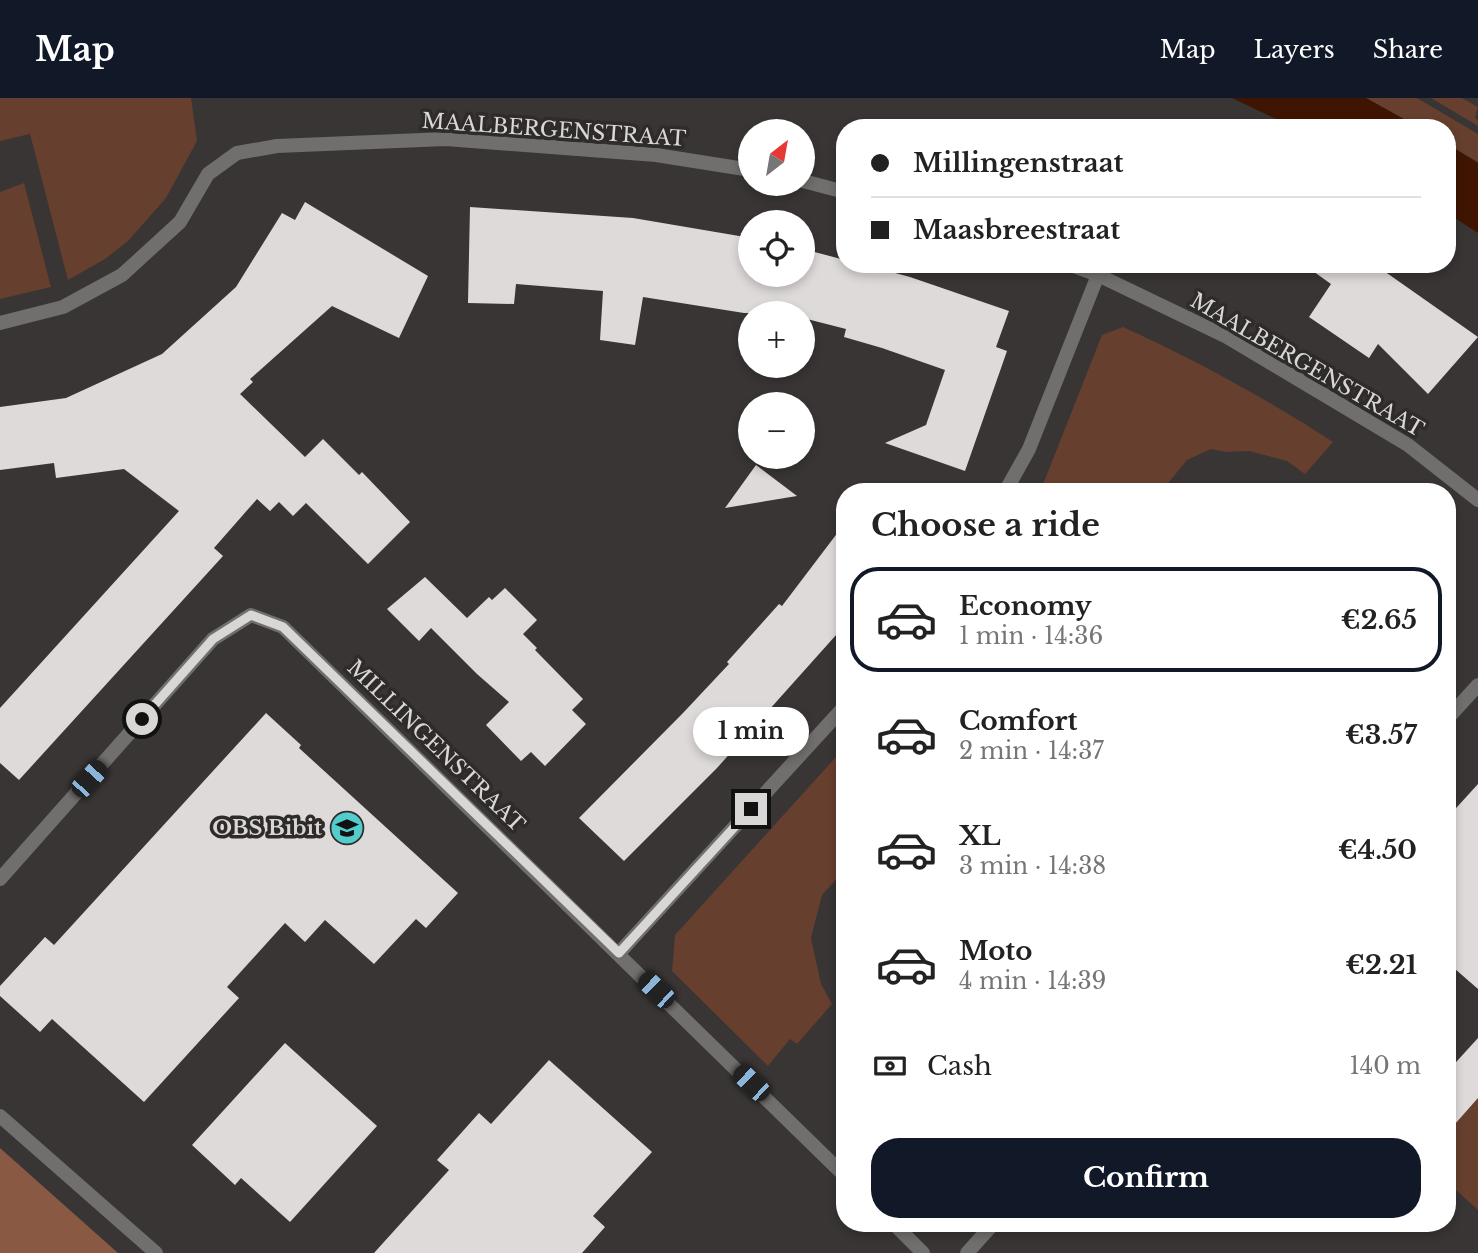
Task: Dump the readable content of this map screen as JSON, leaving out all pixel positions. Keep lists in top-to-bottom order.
{
  "streets": {
    "street": ["MAALBERGENSTRAAT", "MILLINGENSTRAAT"]
  },
  "places": {
    "school or university": ["OBS Bibit"]
  },
  "north": "top right",
  "page": {
    "header": "Map",
    "nav": ["Map", "Layers", "Share"],
    "map_buttons": ["+", "−"],
    "banner": ["Millingenstraat", "Maasbreestraat"],
    "heading": "Choose a ride",
    "list": [
      {
        "name": "Economy",
        "note": "1 min · 14:36",
        "value": "€2.65"
      },
      {
        "name": "Comfort",
        "note": "2 min · 14:37",
        "value": "€3.57"
      },
      {
        "name": "XL",
        "note": "3 min · 14:38",
        "value": "€4.50"
      },
      {
        "name": "Moto",
        "note": "4 min · 14:39",
        "value": "€2.21"
      }
    ],
    "bubble": "1 min",
    "pay": ["Cash", "140 m"],
    "buttons": "Confirm"
  }
}
